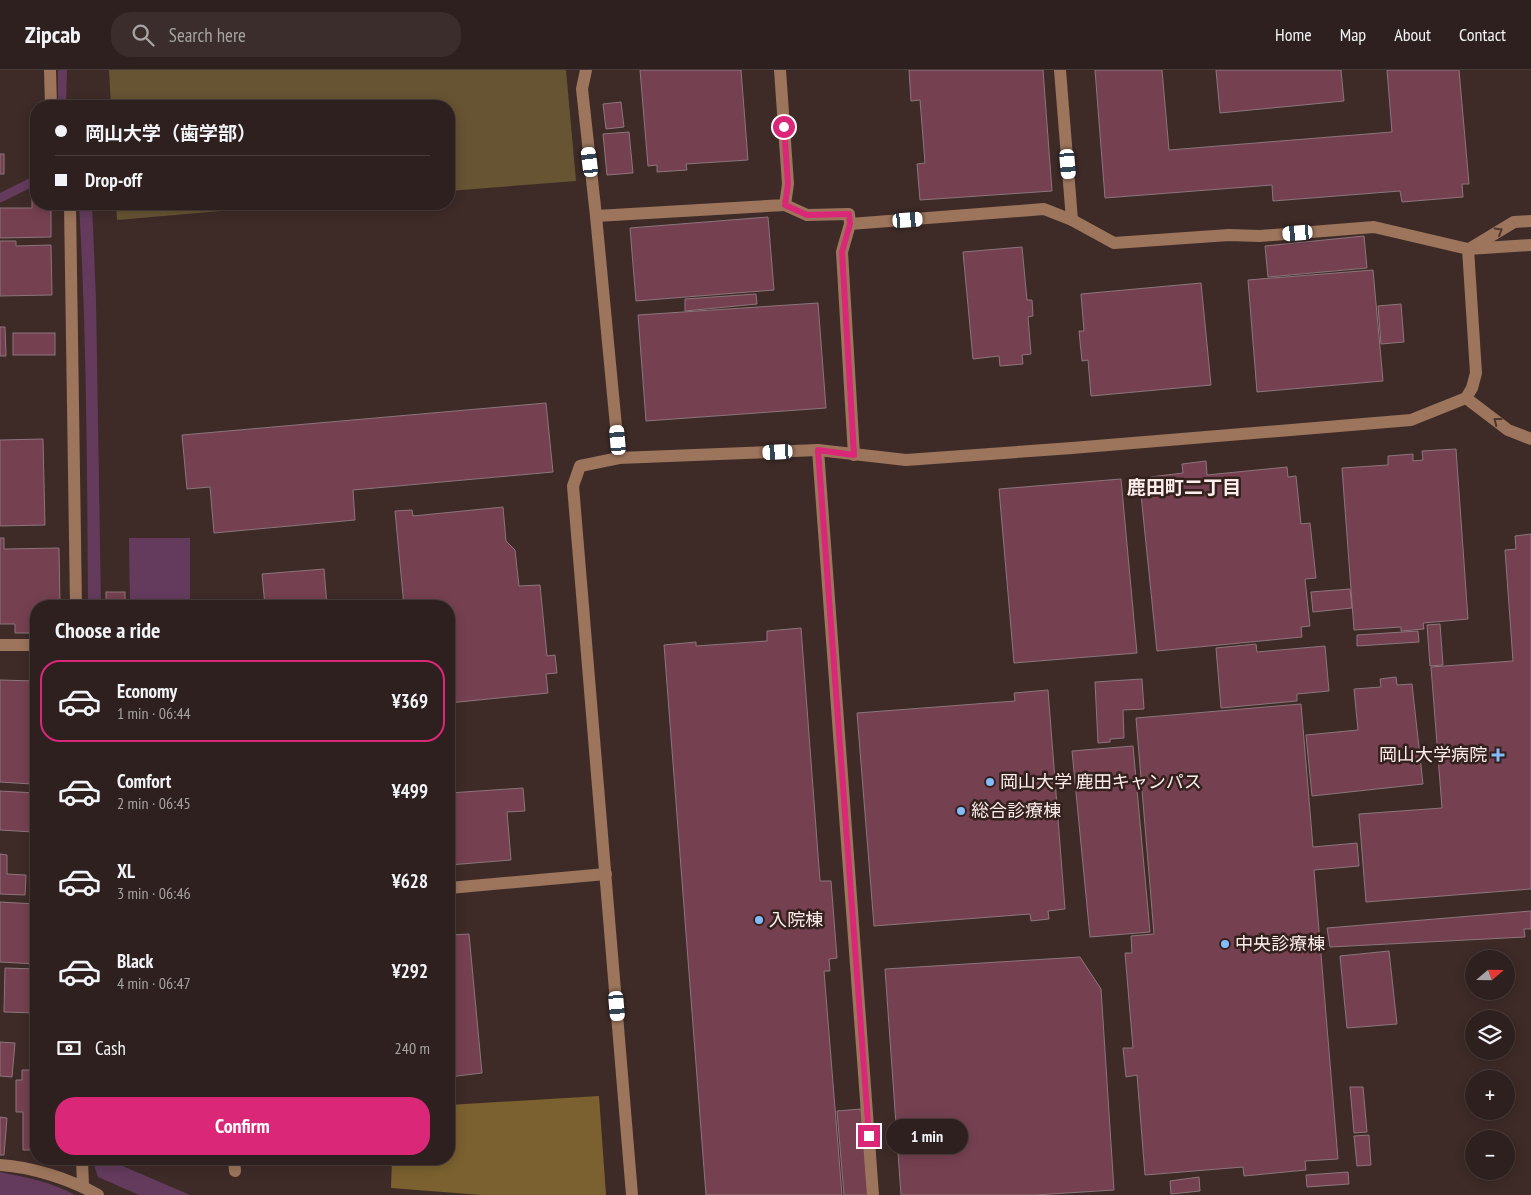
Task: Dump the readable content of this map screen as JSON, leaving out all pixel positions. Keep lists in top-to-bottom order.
{
  "districts": ["鹿田町二丁目"],
  "places": {
    "health": ["岡山大学病院"],
    "other": [
      "岡山大学 鹿田キャンパス",
      "総合診療棟",
      "入院棟",
      "中央診療棟"
    ]
  },
  "north": "right",
  "page": {
    "header": "Zipcab",
    "search": "Search here",
    "nav": [
      "Home",
      "Map",
      "About",
      "Contact"
    ],
    "banner": ["岡山大学（歯学部）", "Drop-off"],
    "heading": "Choose a ride",
    "list": [
      {
        "name": "Economy",
        "note": "1 min · 06:44",
        "value": "¥369"
      },
      {
        "name": "Comfort",
        "note": "2 min · 06:45",
        "value": "¥499"
      },
      {
        "name": "XL",
        "note": "3 min · 06:46",
        "value": "¥628"
      },
      {
        "name": "Black",
        "note": "4 min · 06:47",
        "value": "¥292"
      }
    ],
    "map_buttons": ["+", "−"],
    "pay": ["Cash", "240 m"],
    "buttons": "Confirm",
    "bubble": "1 min"
  }
}
